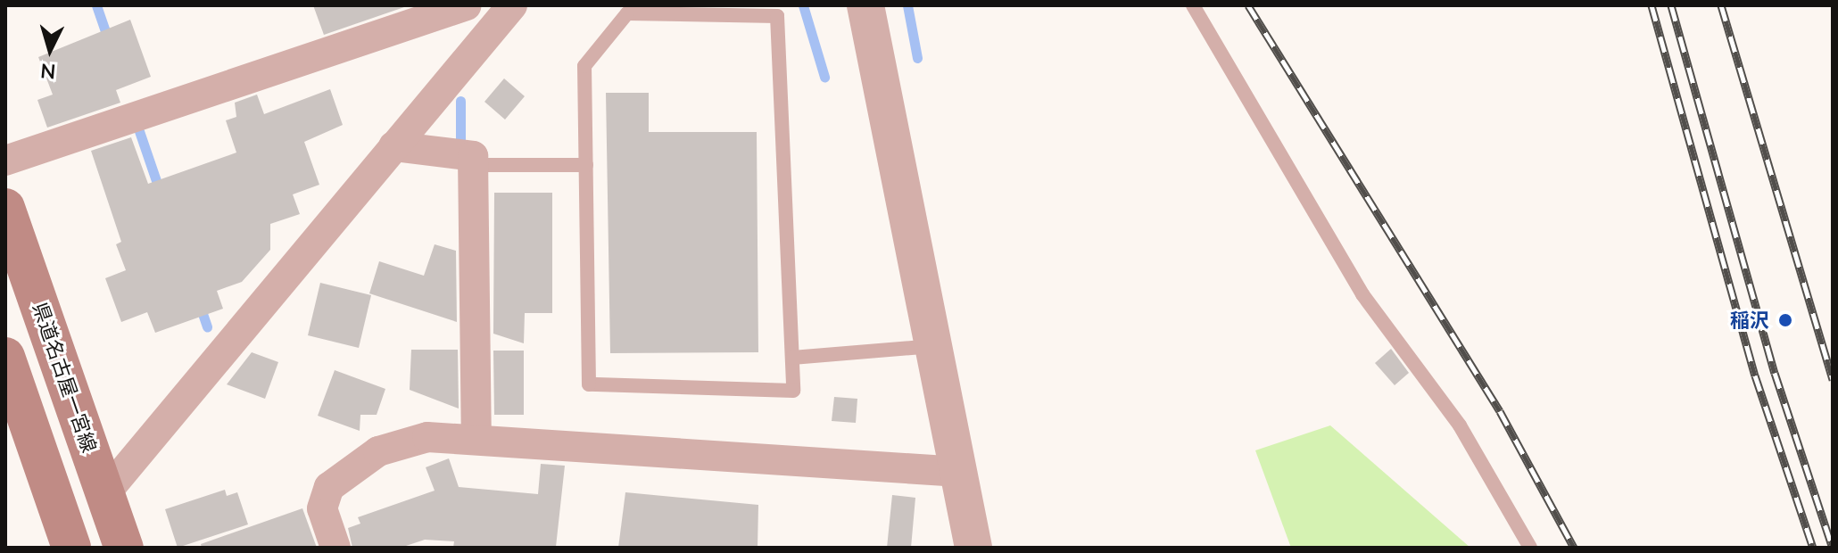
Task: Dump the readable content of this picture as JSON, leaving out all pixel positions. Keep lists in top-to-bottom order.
{
  "streets": {
    "main road": ["県道名古屋一宮線"]
  },
  "places": ["稲沢"],
  "north": "bottom"
}
